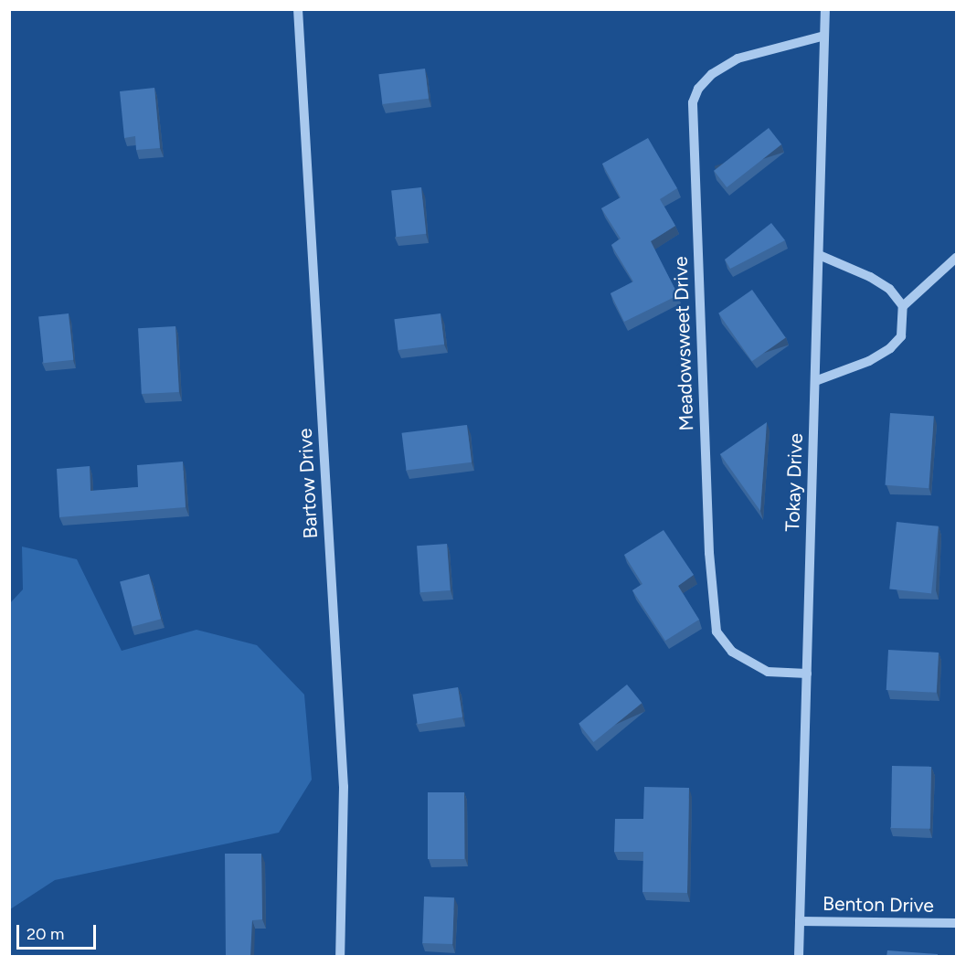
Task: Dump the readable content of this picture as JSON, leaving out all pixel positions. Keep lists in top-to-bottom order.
{
  "streets": {
    "street": [
      "Meadowsweet Drive",
      "Tokay Drive",
      "Bartow Drive",
      "Benton Drive"
    ]
  },
  "crossings": [
    ["Meadowsweet Drive", "Tokay Drive"],
    ["Tokay Drive", "Benton Drive"]
  ],
  "scale_bar": "20 m"
}
